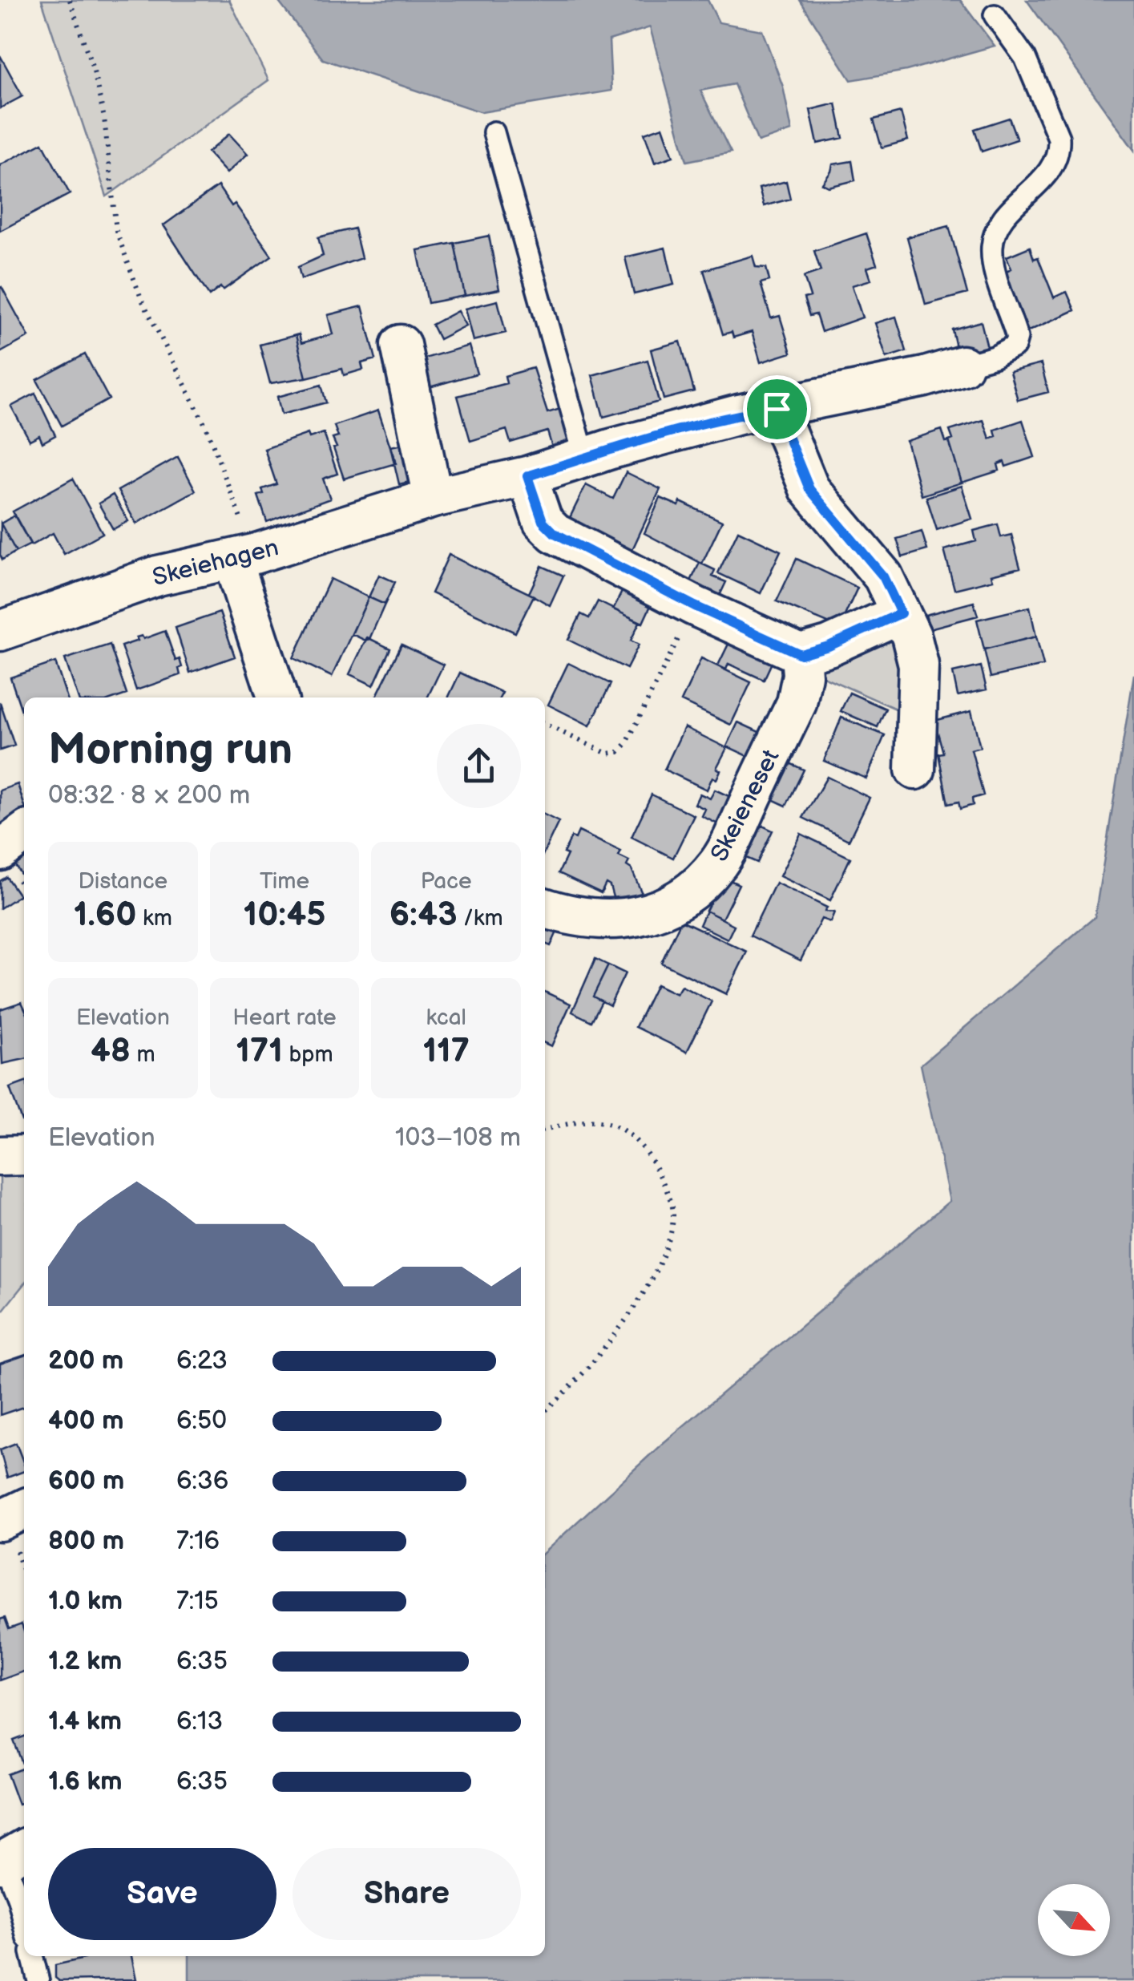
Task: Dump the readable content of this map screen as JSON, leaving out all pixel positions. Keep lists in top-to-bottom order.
{
  "streets": {
    "street": ["Skeiehagen", "Skeieneset"]
  },
  "north": "bottom right",
  "page": {
    "heading": ["Morning run", "08:32 · 8 × 200 m"],
    "stats": [
      ["Distance", "1.60 km"],
      ["Time", "10:45"],
      ["Pace", "6:43 /km"],
      ["Elevation", "48 m"],
      ["Heart rate", "171 bpm"],
      ["kcal", "117"]
    ],
    "chart": ["Elevation", "103–108 m"],
    "list": [
      {
        "name": "200 m",
        "note": "6:23"
      },
      {
        "name": "400 m",
        "note": "6:50"
      },
      {
        "name": "600 m",
        "note": "6:36"
      },
      {
        "name": "800 m",
        "note": "7:16"
      },
      {
        "name": "1.0 km",
        "note": "7:15"
      },
      {
        "name": "1.2 km",
        "note": "6:35"
      },
      {
        "name": "1.4 km",
        "note": "6:13"
      },
      {
        "name": "1.6 km",
        "note": "6:35"
      }
    ],
    "buttons": ["Save", "Share"]
  }
}
